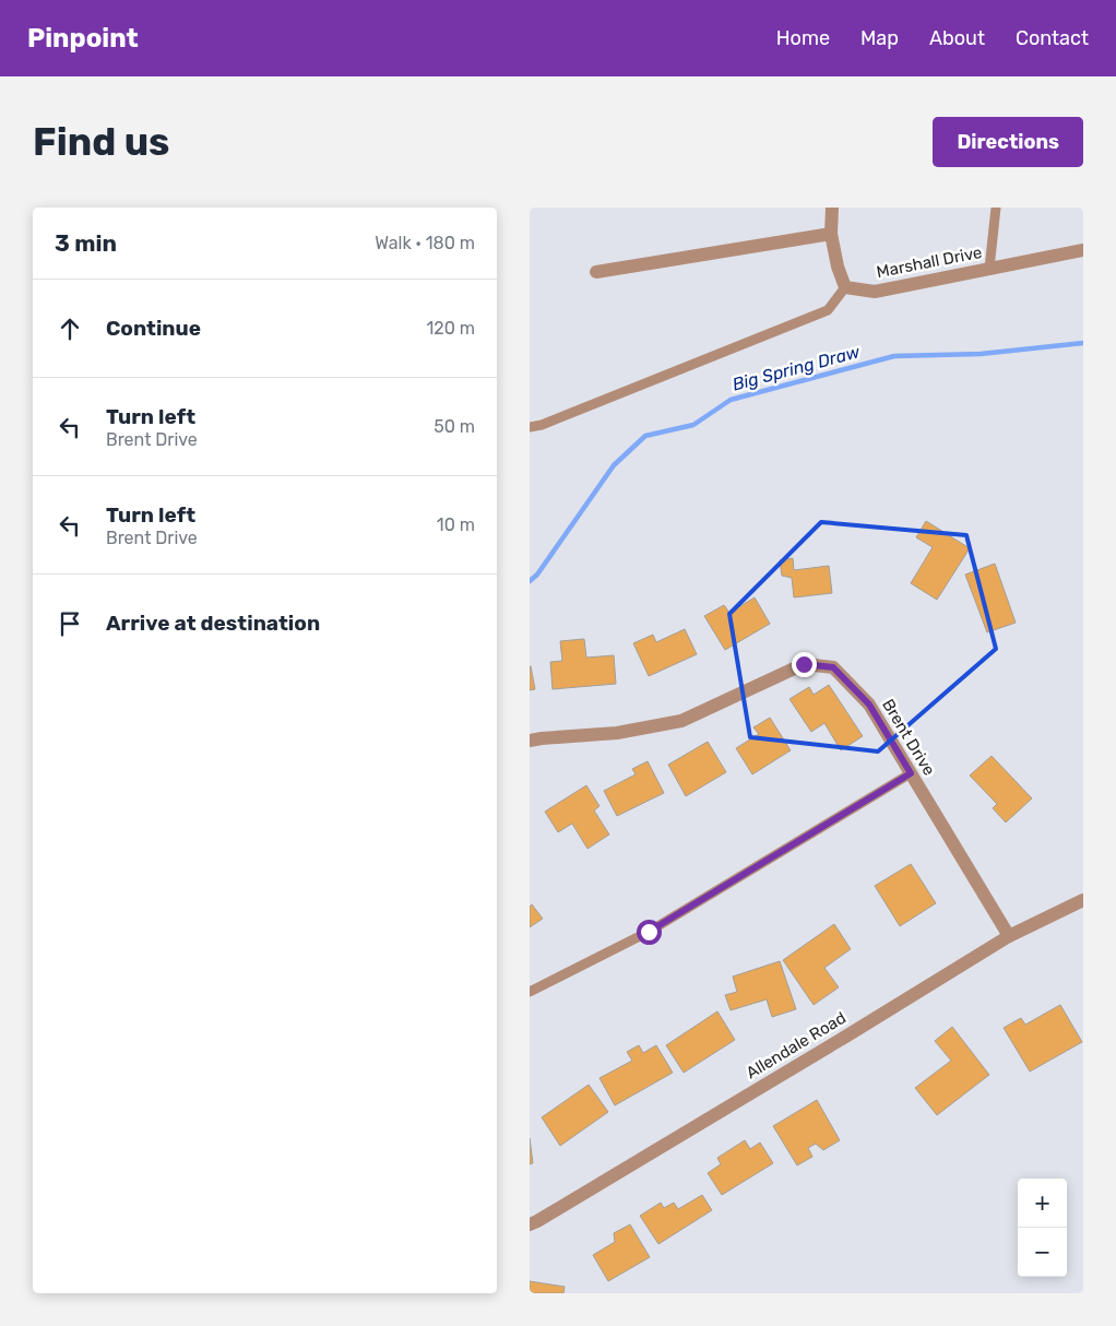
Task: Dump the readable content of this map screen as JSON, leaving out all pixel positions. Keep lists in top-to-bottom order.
{
  "streets": {
    "street": ["Marshall Drive", "Brent Drive", "Allendale Road"]
  },
  "crossings": [
    ["Brent Drive", "Allendale Road"]
  ],
  "water": ["Big Spring Draw"],
  "page": {
    "header": "Pinpoint",
    "nav": [
      "Home",
      "Map",
      "About",
      "Contact"
    ],
    "buttons": "Directions",
    "title": "Find us",
    "heading": ["3 min", "Walk · 180 m"],
    "list": [
      ["Continue", "120 m"],
      ["Turn left", "Brent Drive", "50 m"],
      ["Turn left", "Brent Drive", "10 m"],
      "Arrive at destination"
    ],
    "map_buttons": ["+", "−"]
  }
}
